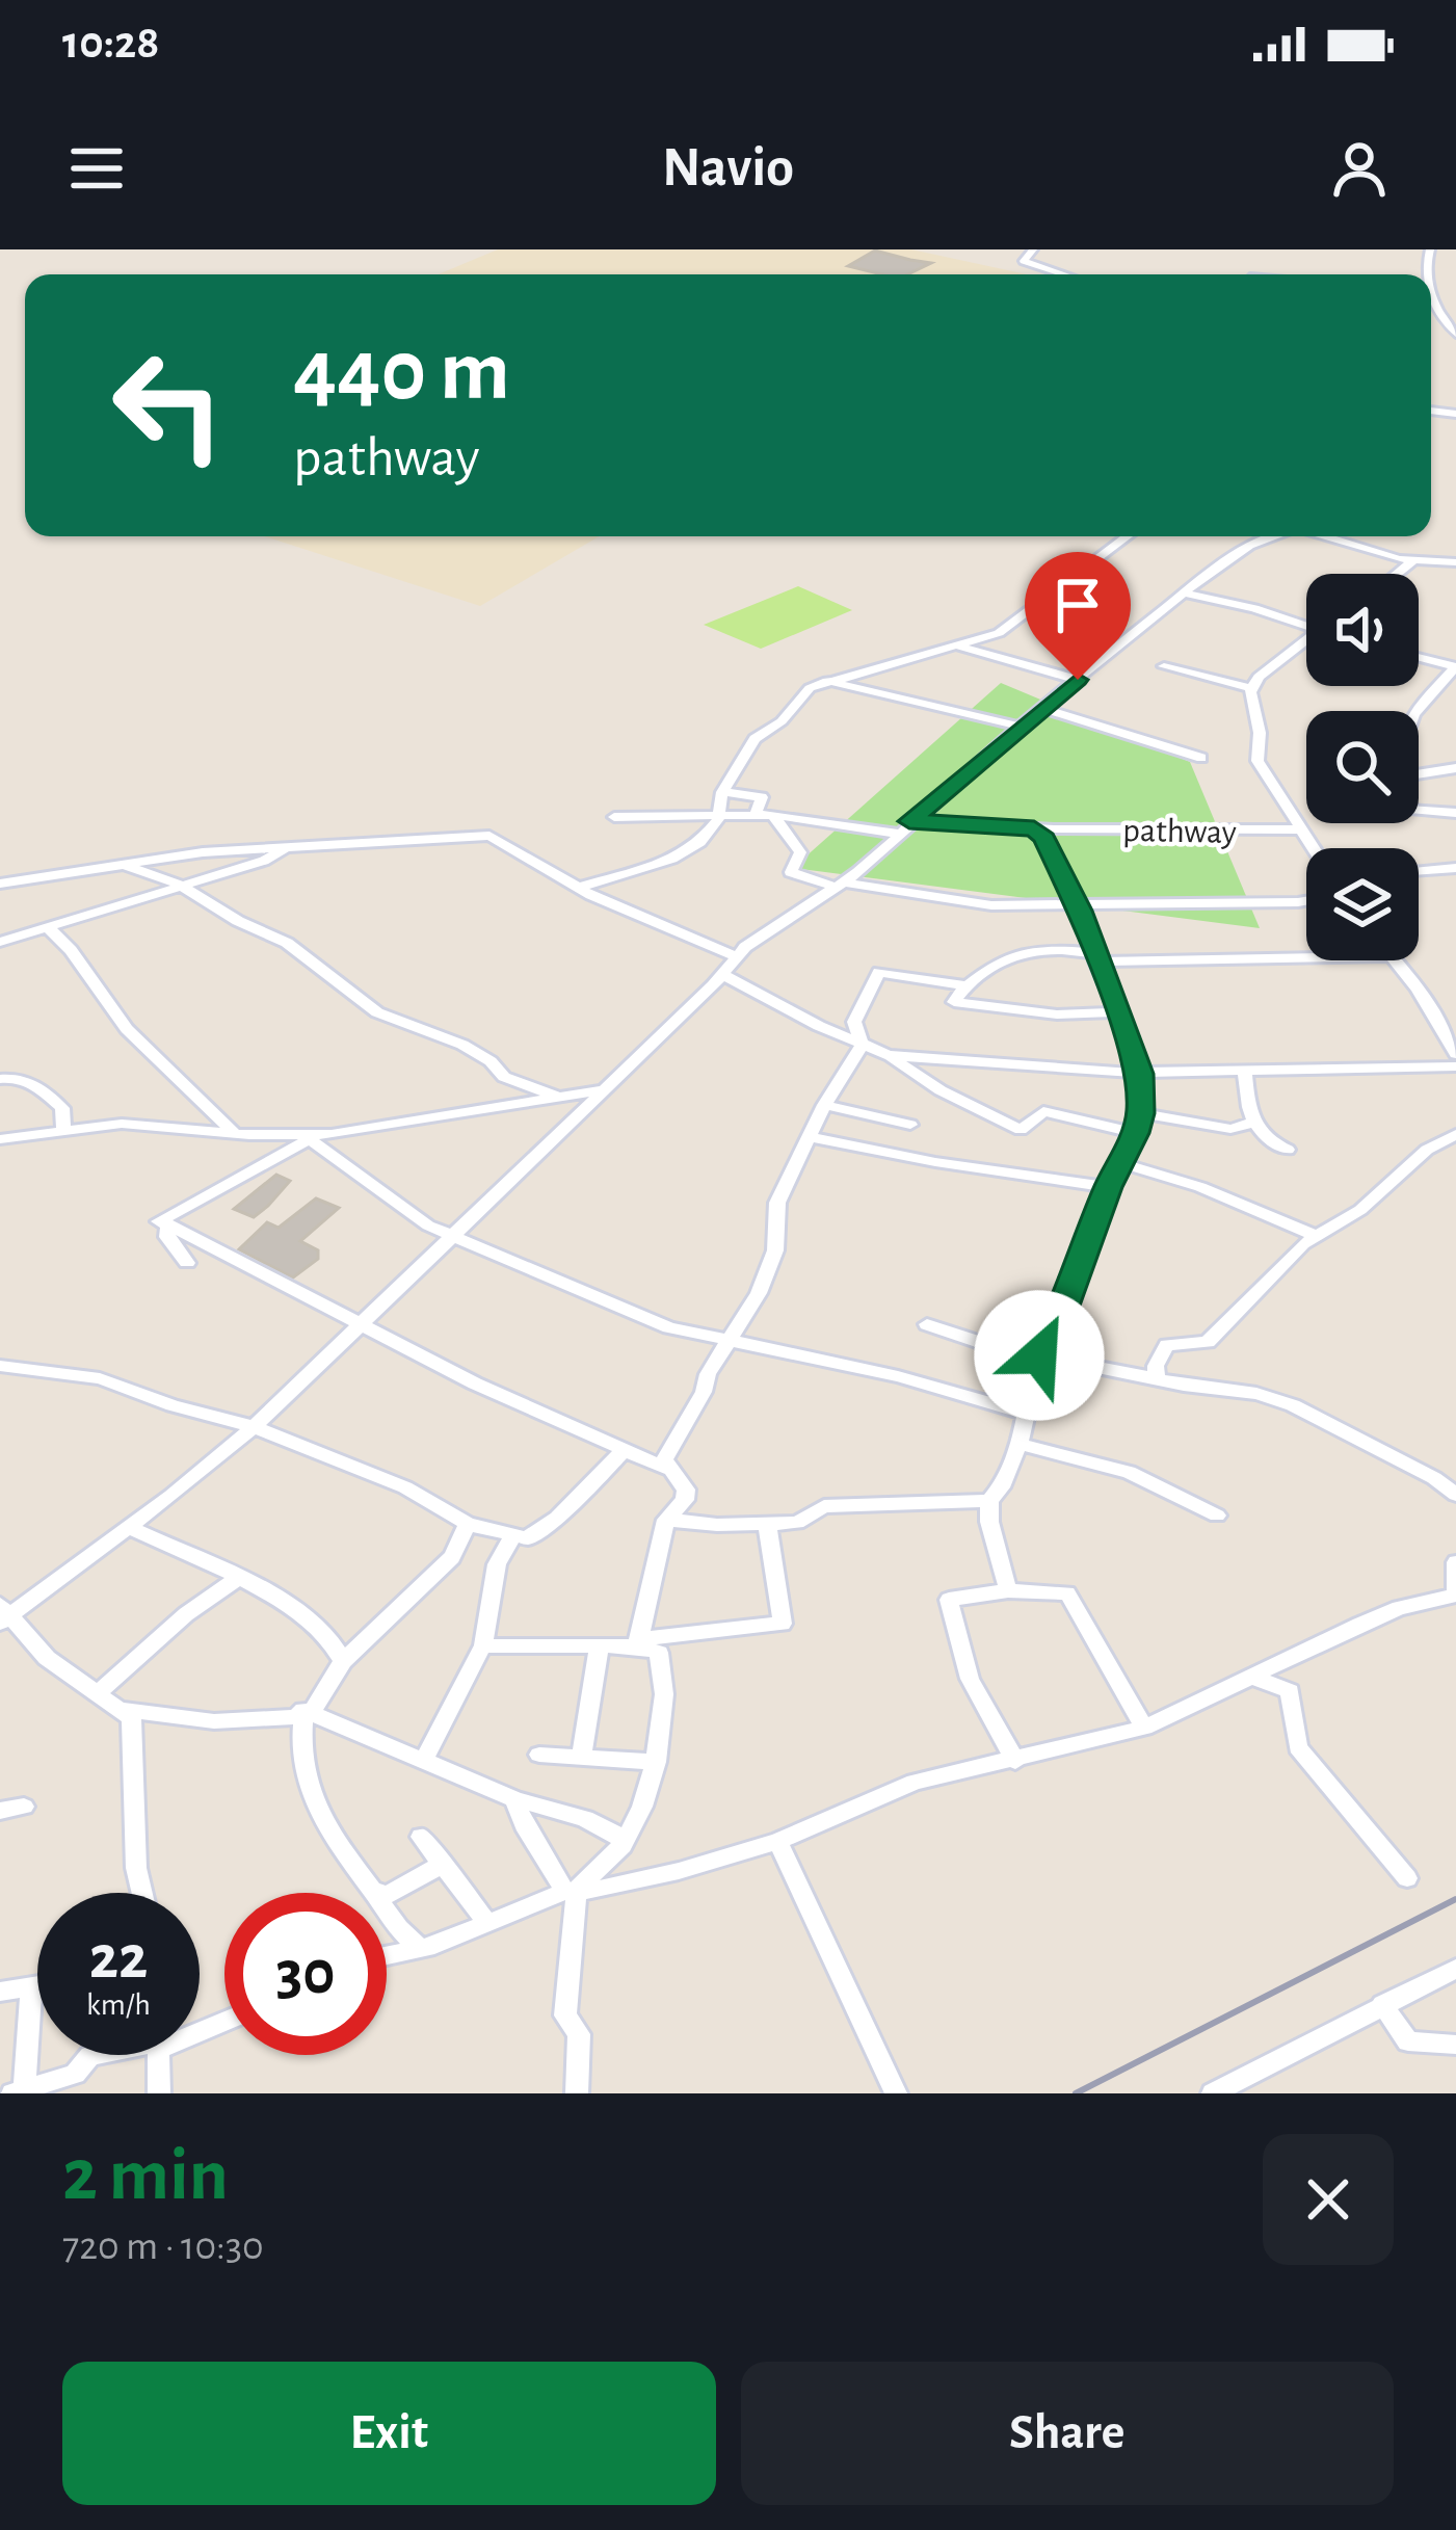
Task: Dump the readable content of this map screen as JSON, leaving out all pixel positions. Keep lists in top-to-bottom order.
{
  "streets": {
    "street": ["pathway"]
  },
  "page": {
    "status": "10:28",
    "header": "Navio",
    "turn": ["440 m", "pathway"],
    "speed": "22 km/h",
    "limit": "30",
    "heading": ["2 min", "720 m · 10:30"],
    "buttons": ["Exit", "Share"]
  }
}
